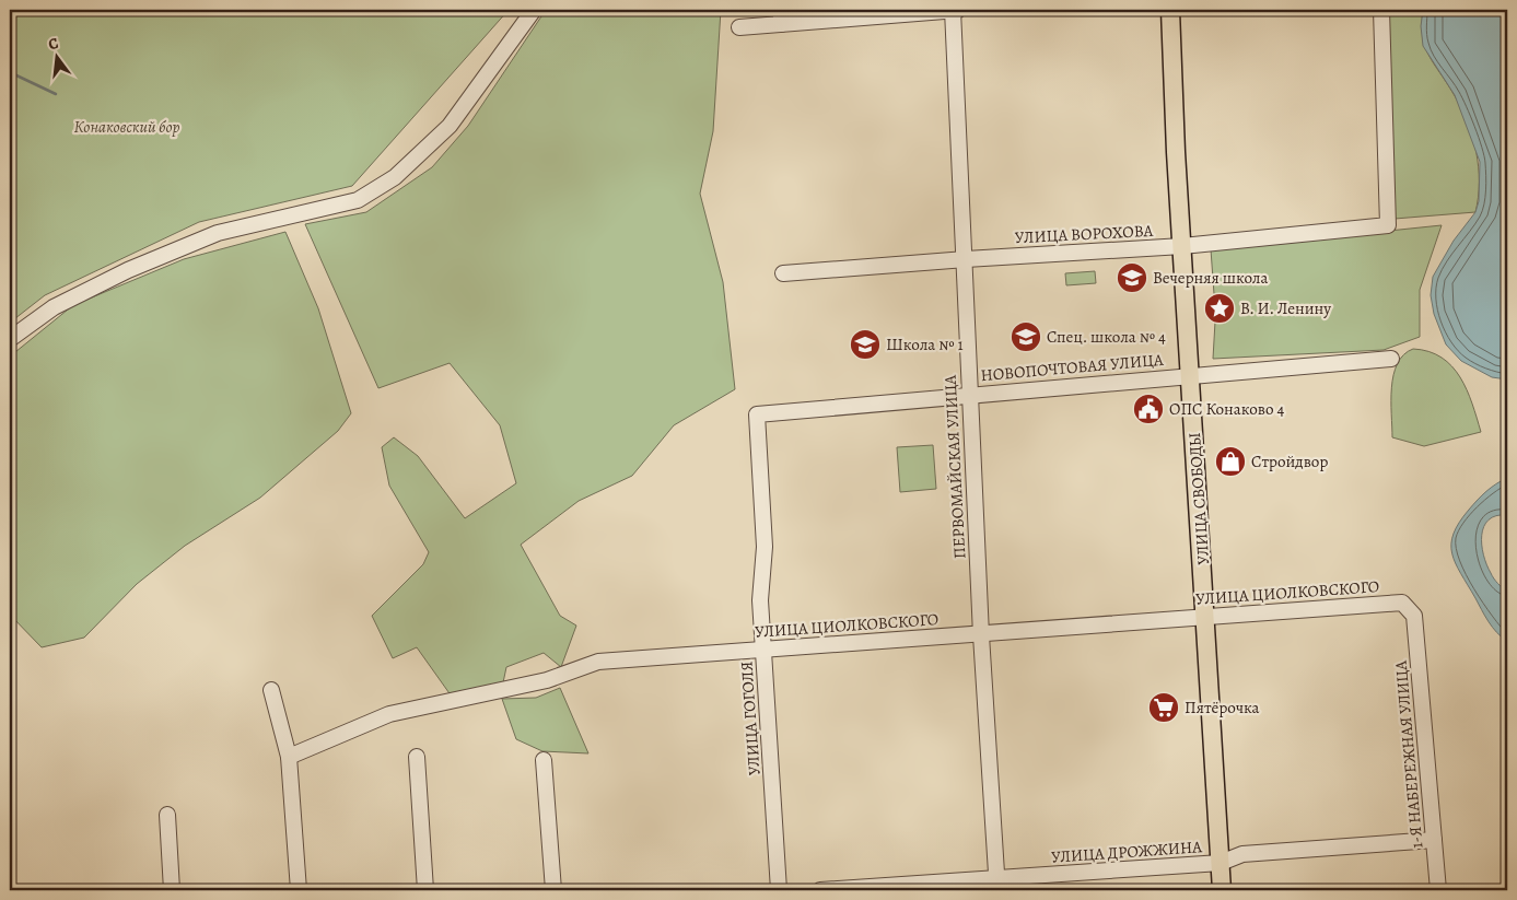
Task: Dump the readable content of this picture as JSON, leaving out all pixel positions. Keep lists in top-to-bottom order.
{
  "streets": {
    "main road": ["УЛИЦА СВОБОДЫ"],
    "street": [
      "УЛИЦА ВОРОХОВА",
      "НОВОПОЧТОВАЯ УЛИЦА",
      "ПЕРВОМАЙСКАЯ УЛИЦА",
      "УЛИЦА ЦИОЛКОВСКОГО",
      "УЛИЦА ГОГОЛЯ",
      "1-Я НАБЕРЕЖНАЯ УЛИЦА",
      "УЛИЦА ДРОЖЖИНА"
    ]
  },
  "crossings": [
    ["УЛИЦА ВОРОХОВА", "ПЕРВОМАЙСКАЯ УЛИЦА"],
    ["УЛИЦА ВОРОХОВА", "УЛИЦА СВОБОДЫ"],
    ["НОВОПОЧТОВАЯ УЛИЦА", "ПЕРВОМАЙСКАЯ УЛИЦА"],
    ["НОВОПОЧТОВАЯ УЛИЦА", "УЛИЦА СВОБОДЫ"],
    ["НОВОПОЧТОВАЯ УЛИЦА", "УЛИЦА ГОГОЛЯ"],
    ["ПЕРВОМАЙСКАЯ УЛИЦА", "УЛИЦА ЦИОЛКОВСКОГО"],
    ["ПЕРВОМАЙСКАЯ УЛИЦА", "УЛИЦА ДРОЖЖИНА"],
    ["УЛИЦА СВОБОДЫ", "УЛИЦА ЦИОЛКОВСКОГО"],
    ["УЛИЦА СВОБОДЫ", "УЛИЦА ДРОЖЖИНА"],
    ["УЛИЦА ЦИОЛКОВСКОГО", "УЛИЦА ГОГОЛЯ"],
    ["УЛИЦА ЦИОЛКОВСКОГО", "1-Я НАБЕРЕЖНАЯ УЛИЦА"],
    ["1-Я НАБЕРЕЖНАЯ УЛИЦА", "УЛИЦА ДРОЖЖИНА"]
  ],
  "parks": ["Конаковский бор"],
  "places": {
    "school or university": ["Вечерняя школа", "Спец. школа № 4", "Школа № 1"],
    "place": ["В. И. Ленину"],
    "public building": ["ОПС Конаково 4"],
    "shop": ["Стройдвор"],
    "supermarket": ["Пятёрочка"]
  },
  "north": "top"
}
